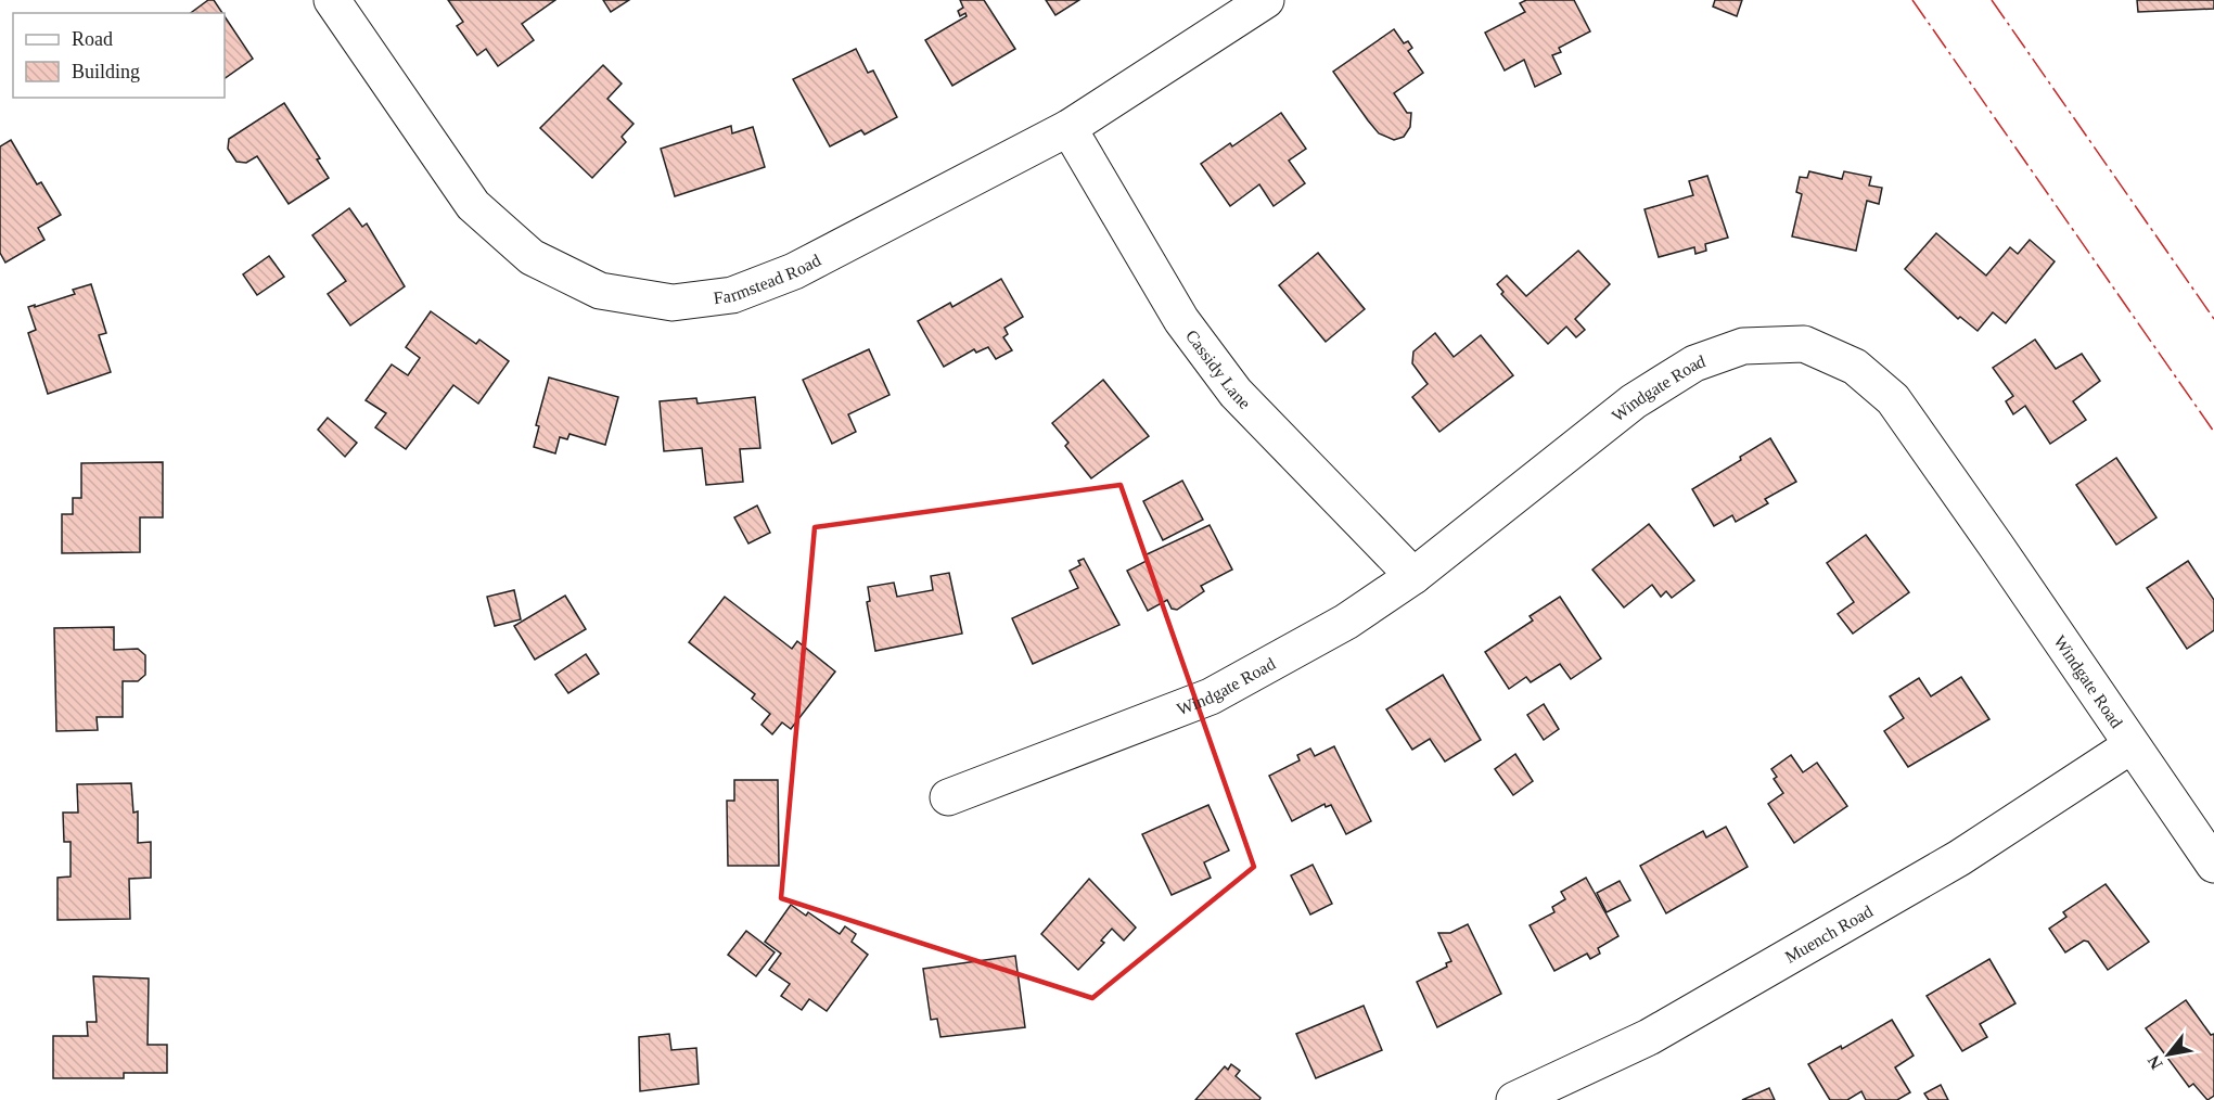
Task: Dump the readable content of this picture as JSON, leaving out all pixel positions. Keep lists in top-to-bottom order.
{
  "streets": {
    "street": [
      "Farmstead Road",
      "Cassidy Lane",
      "Windgate Road",
      "Muench Road"
    ]
  },
  "crossings": [
    ["Farmstead Road", "Cassidy Lane"],
    ["Cassidy Lane", "Windgate Road"],
    ["Windgate Road", "Muench Road"]
  ],
  "legend": ["Road", "Building"],
  "north": "bottom left"
}
